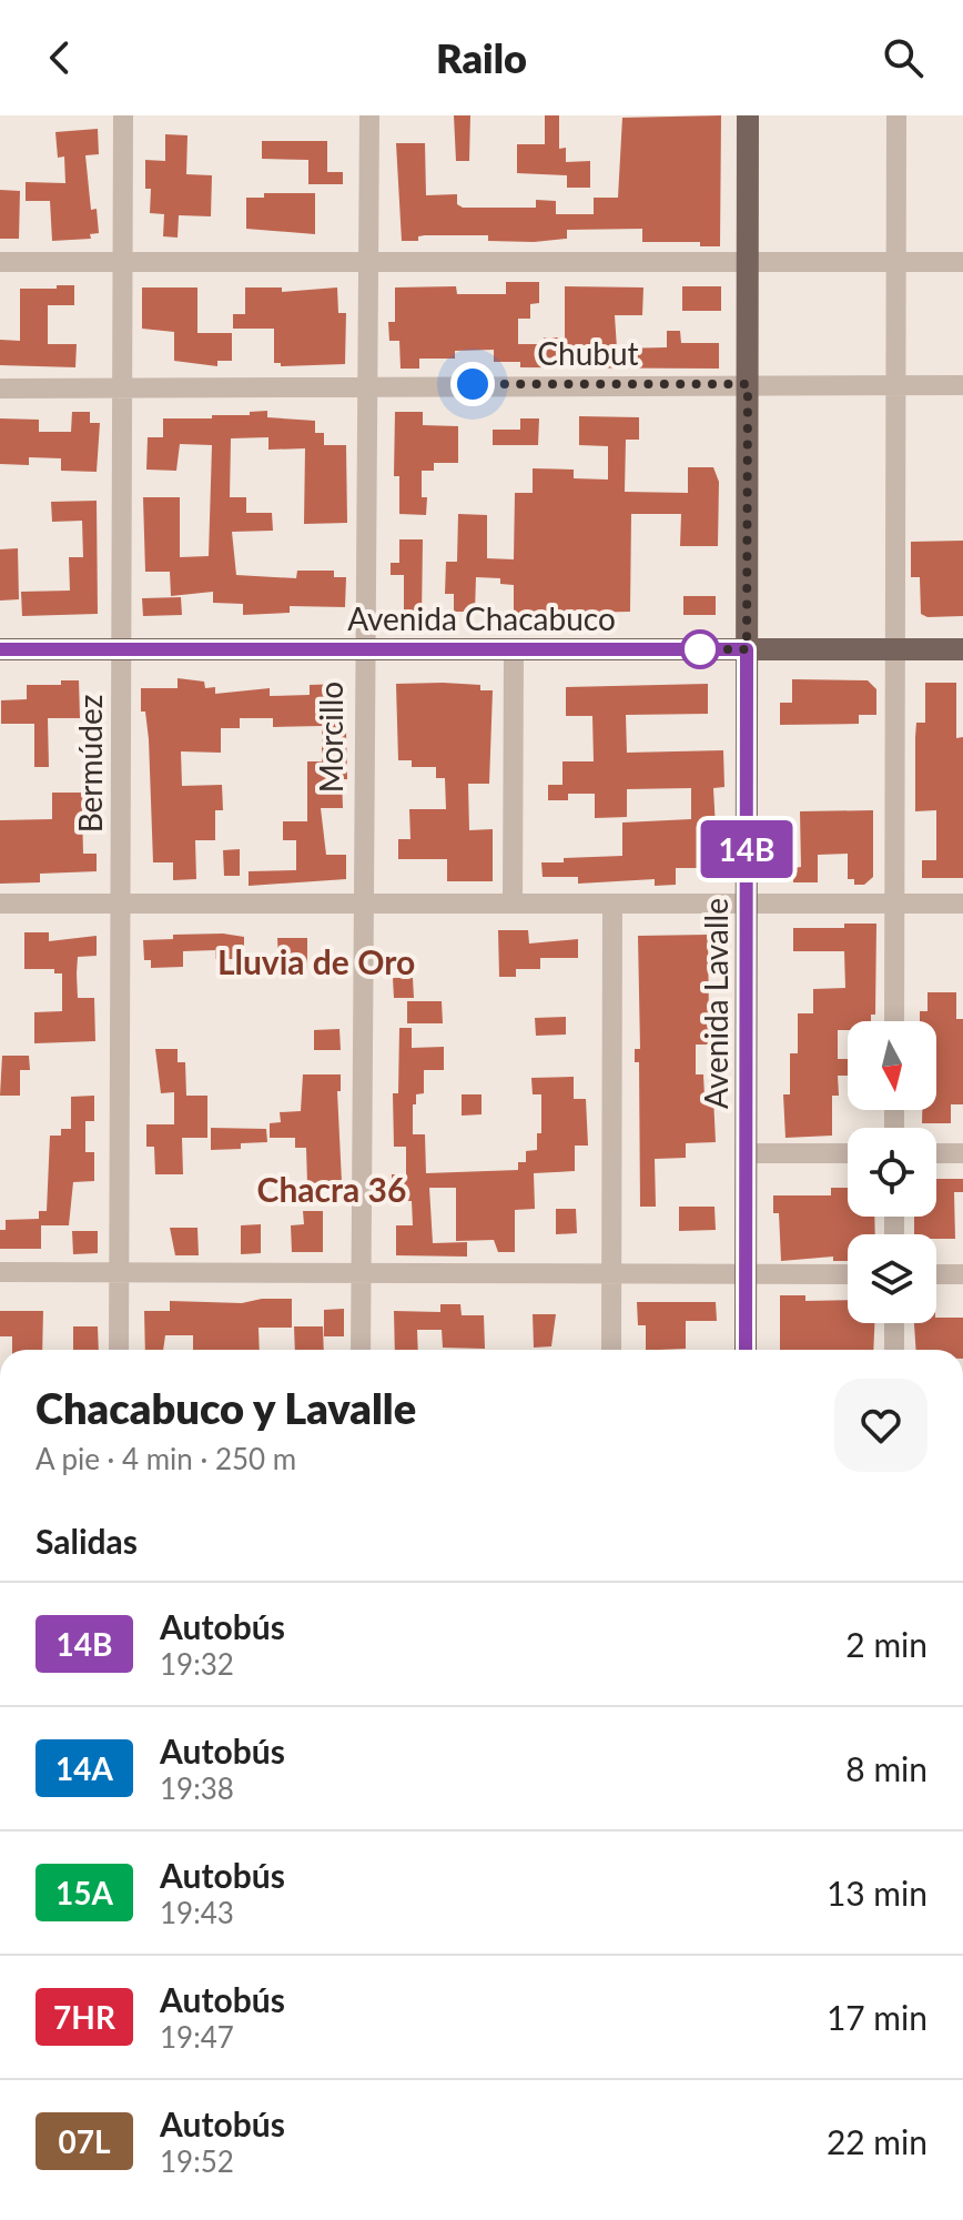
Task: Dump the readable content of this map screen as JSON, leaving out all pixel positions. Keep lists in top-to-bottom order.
{
  "streets": {
    "main road": ["Avenida Chacabuco", "Avenida Lavalle"],
    "street": ["Chubut", "Morcillo", "Bermúdez"]
  },
  "crossings": [
    ["Chubut", "Morcillo"],
    ["Chubut", "Bermúdez"],
    ["Chubut", "Avenida Lavalle"],
    ["Avenida Chacabuco", "Morcillo"],
    ["Avenida Chacabuco", "Bermúdez"],
    ["Avenida Chacabuco", "Avenida Lavalle"]
  ],
  "districts": ["Lluvia de Oro", "Chacra 36"],
  "lines": ["bus line 14B"],
  "north": "bottom",
  "page": {
    "header": "Railo",
    "on_map": "14B",
    "heading": [
      ["Chacabuco y Lavalle", "A pie · 4 min · 250 m"],
      "Salidas"
    ],
    "list": [
      {
        "mark": "14B",
        "name": "Autobús",
        "note": "19:32",
        "value": "2 min"
      },
      {
        "mark": "14A",
        "name": "Autobús",
        "note": "19:38",
        "value": "8 min"
      },
      {
        "mark": "15A",
        "name": "Autobús",
        "note": "19:43",
        "value": "13 min"
      },
      {
        "mark": "7HR",
        "name": "Autobús",
        "note": "19:47",
        "value": "17 min"
      },
      {
        "mark": "07L",
        "name": "Autobús",
        "note": "19:52",
        "value": "22 min"
      }
    ]
  }
}
